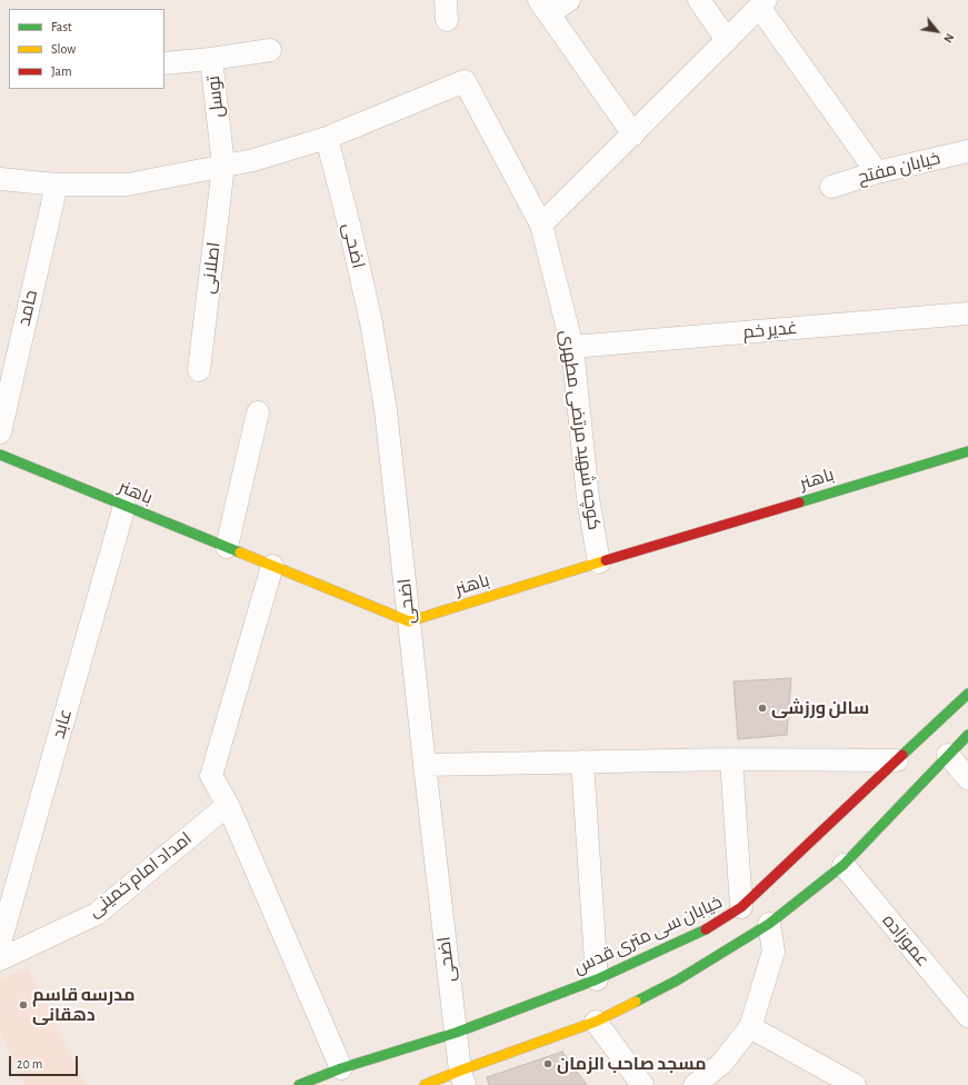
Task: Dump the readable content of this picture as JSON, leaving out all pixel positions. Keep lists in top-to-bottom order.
{
  "streets": {
    "main road": ["باهنر", "خیابان سی متری قدس"],
    "street": [
      "توسل",
      "خیابان مفتح",
      "اضحی",
      "اصلانی",
      "حامد",
      "غدیر خم",
      "کوچه شهید مرتضی مطهری",
      "عابد",
      "امداد امام خمینی",
      "عموزاده"
    ]
  },
  "crossings": [
    ["توسل", "اصلانی"],
    ["توسل", "کوچه شهید مرتضی مطهری"],
    ["اضحی", "کوچه شهید مرتضی مطهری"],
    ["اضحی", "باهنر"],
    ["اضحی", "خیابان سی متری قدس"],
    ["اصلانی", "کوچه شهید مرتضی مطهری"],
    ["حامد", "کوچه شهید مرتضی مطهری"],
    ["غدیر خم", "کوچه شهید مرتضی مطهری"],
    ["کوچه شهید مرتضی مطهری", "باهنر"],
    ["باهنر", "عابد"]
  ],
  "places": ["سالن ورزشی", "مدرسه قاسم دهقانی", "مسجد صاحب الزمان"],
  "legend": ["Fast", "Slow", "Jam"],
  "scale_bar": "20 m",
  "north": "bottom right"
}
